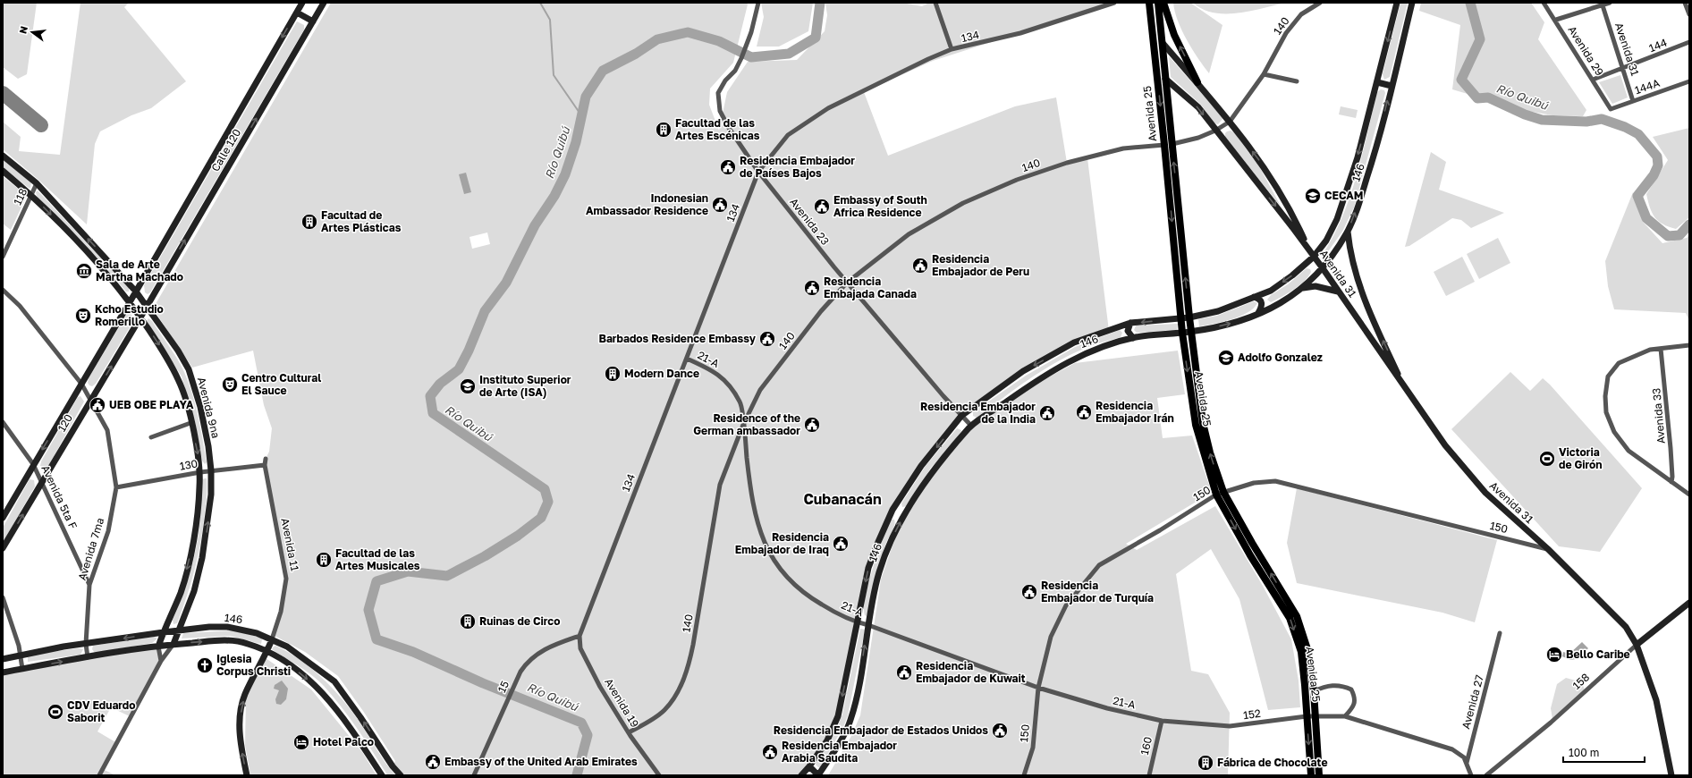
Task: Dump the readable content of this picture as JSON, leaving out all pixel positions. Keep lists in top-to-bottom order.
{
  "streets": {
    "main road": [
      "Avenida 31",
      "Avenida 25",
      "Calle 120",
      "146",
      "Avenida 9na",
      "120",
      "Avenida 11",
      "158"
    ],
    "street": [
      "140",
      "134",
      "144",
      "Avenida 29",
      "144A",
      "118",
      "Avenida 23",
      "21-A",
      "Avenida 33",
      "130",
      "150",
      "Avenida 5ta F",
      "Avenida 7ma",
      "15",
      "Avenida 27",
      "Avenida 19",
      "152",
      "160"
    ]
  },
  "crossings": [
    ["140", "Avenida 31"],
    ["140", "Avenida 25"],
    ["140", "Avenida 23"],
    ["140", "21-A"],
    ["140", "Avenida 19"],
    ["134", "Avenida 23"],
    ["134", "21-A"],
    ["134", "15"],
    ["134", "Avenida 19"],
    ["144", "Avenida 31"],
    ["144", "Avenida 29"],
    ["Avenida 31", "144A"],
    ["Avenida 31", "Avenida 25"],
    ["Avenida 31", "146"],
    ["Avenida 31", "150"],
    ["Avenida 31", "158"],
    ["Avenida 29", "144A"],
    ["Avenida 25", "146"],
    ["Avenida 25", "150"],
    ["Avenida 25", "152"],
    ["Calle 120", "Avenida 9na"],
    ["Calle 120", "120"],
    ["146", "Avenida 23"],
    ["146", "21-A"],
    ["146", "Avenida 9na"],
    ["146", "Avenida 11"],
    ["146", "Avenida 7ma"],
    ["118", "Avenida 9na"],
    ["21-A", "150"],
    ["21-A", "152"],
    ["21-A", "160"],
    ["Avenida 9na", "120"],
    ["Avenida 9na", "130"],
    ["120", "Avenida 5ta F"],
    ["120", "Avenida 7ma"],
    ["130", "Avenida 11"],
    ["130", "Avenida 7ma"],
    ["Avenida 5ta F", "Avenida 7ma"],
    ["15", "Avenida 19"],
    ["Avenida 27", "152"],
    ["152", "160"]
  ],
  "one_way": ["Avenida 11"],
  "districts": ["Cubanacán"],
  "water": ["Río Quibú"],
  "places": {
    "building": [
      "Facultad de las Artes Escénicas",
      "Facultad de Artes Plásticas",
      "Modern Dance",
      "Facultad de las Artes Musicales",
      "Ruinas de Circo",
      "Fábrica de Chocolate"
    ],
    "public building": [
      "Residencia Embajador de Países Bajos",
      "Indonesian Ambassador Residence",
      "Embassy of South Africa Residence",
      "Residencia Embajador de Peru",
      "Residencia Embajada Canada",
      "Barbados Residence Embassy",
      "UEB OBE PLAYA",
      "Residencia Embajador Irán",
      "Residencia Embajador de la India",
      "Residence of the German ambassador",
      "Residencia Embajador de Iraq",
      "Residencia Embajador de Turquía",
      "Residencia Embajador de Kuwait",
      "Residencia Embajador de Estados Unidos",
      "Residencia Embajador Arabia Saudita",
      "Embassy of the United Arab Emirates"
    ],
    "school or university": ["CECAM", "Adolfo Gonzalez", "Instituto Superior de Arte (ISA)"],
    "museum": ["Sala de Arte Martha Machado"],
    "theatre": ["Kcho Estudio Romerillo", "Centro Cultural El Sauce"],
    "sports": ["Victoria de Girón", "CDV Eduardo Saborit"],
    "hotel": ["Bello Caribe", "Hotel Palco"],
    "church": ["Iglesia Corpus Christi"]
  },
  "scale_bar": "100 m",
  "north": "left"
}
